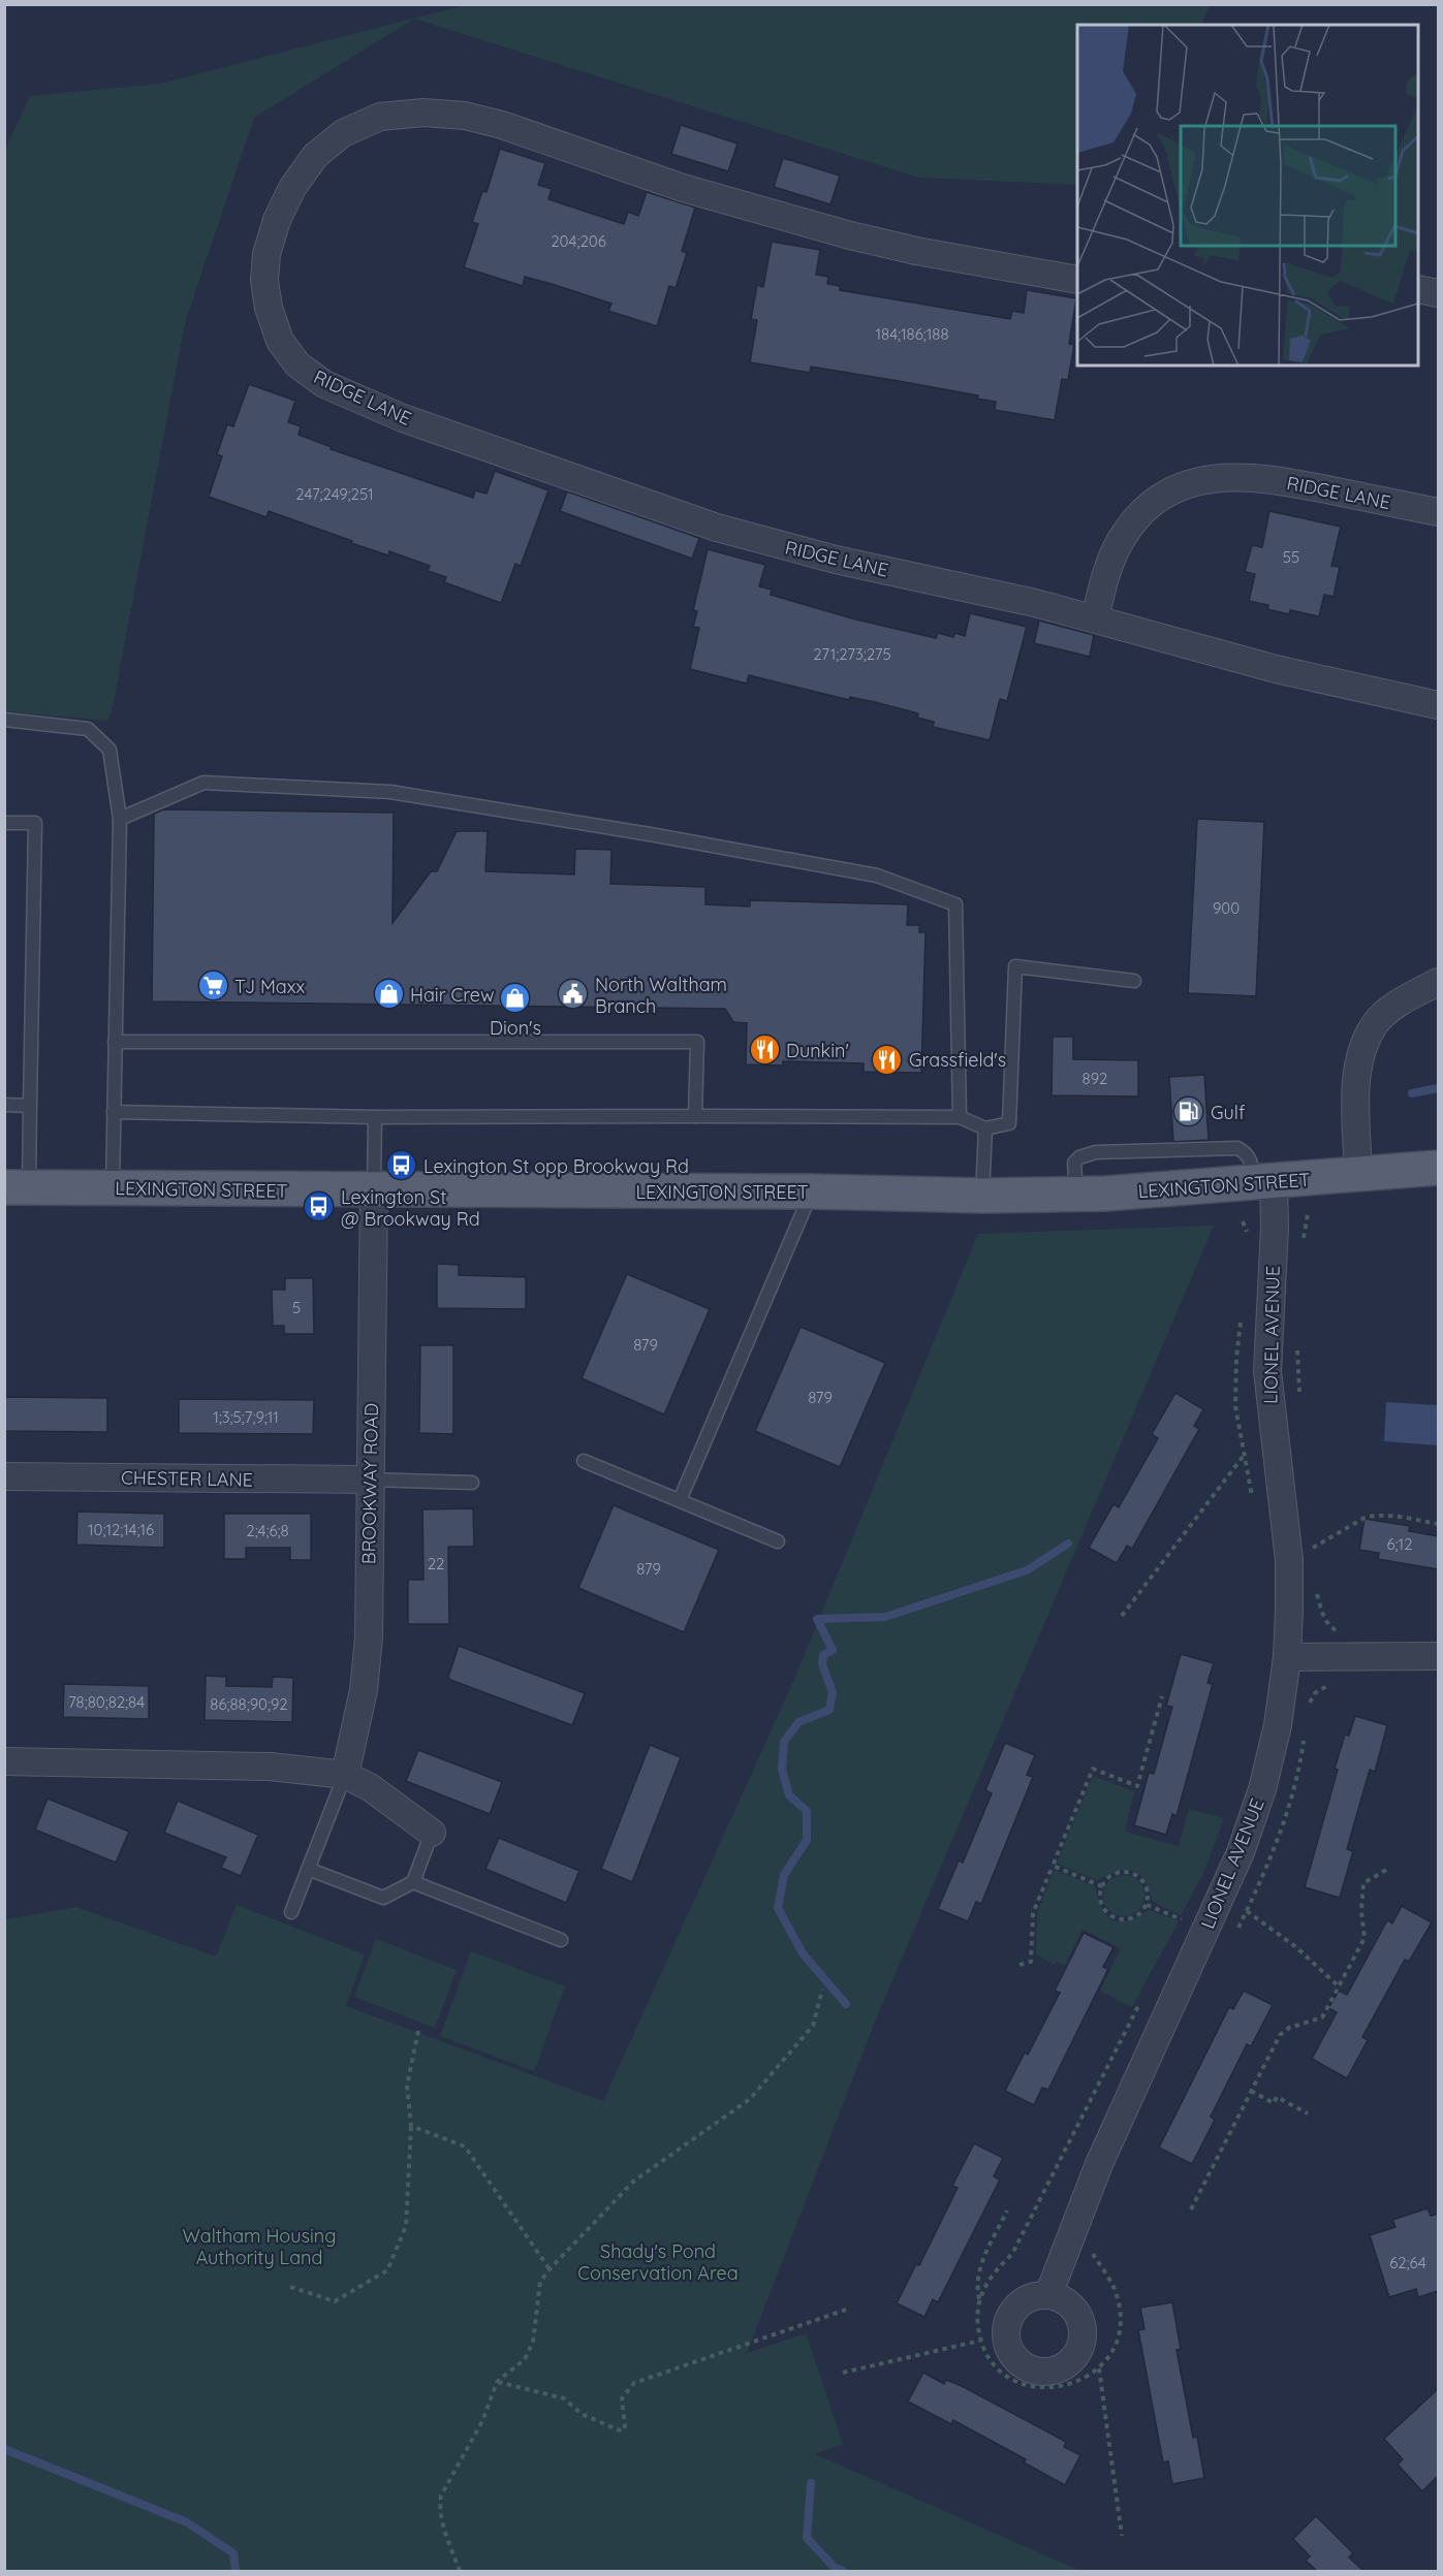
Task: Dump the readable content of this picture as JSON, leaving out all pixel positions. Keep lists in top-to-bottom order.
{
  "streets": {
    "main road": ["LEXINGTON STREET"],
    "street": [
      "RIDGE LANE",
      "LIONEL AVENUE",
      "CHESTER LANE",
      "BROOKWAY ROAD"
    ]
  },
  "crossings": [
    ["LEXINGTON STREET", "LIONEL AVENUE"],
    ["LEXINGTON STREET", "BROOKWAY ROAD"],
    ["CHESTER LANE", "BROOKWAY ROAD"]
  ],
  "parks": ["Waltham Housing Authority Land", "Shady's Pond Conservation Area"],
  "places": {
    "supermarket": ["TJ Maxx"],
    "shop": ["Hair Crew", "Dion's"],
    "public building": ["North Waltham Branch"],
    "restaurant": ["Dunkin'", "Grassfield's"],
    "fuel station": ["Gulf"],
    "bus stop": ["Lexington St opp Brookway Rd", "Lexington St @ Brookway Rd"]
  },
  "house_numbers": [
    "204;206",
    "184;186;188",
    "247;249;251",
    "55",
    "271;273;275",
    "900",
    "892",
    "5",
    "879",
    "879",
    "1;3;5;7;9;11",
    "10;12;14;16",
    "2;4;6;8",
    "6;12",
    "22",
    "879",
    "78;80;82;84",
    "86;88;90;92",
    "62;64"
  ]
}
